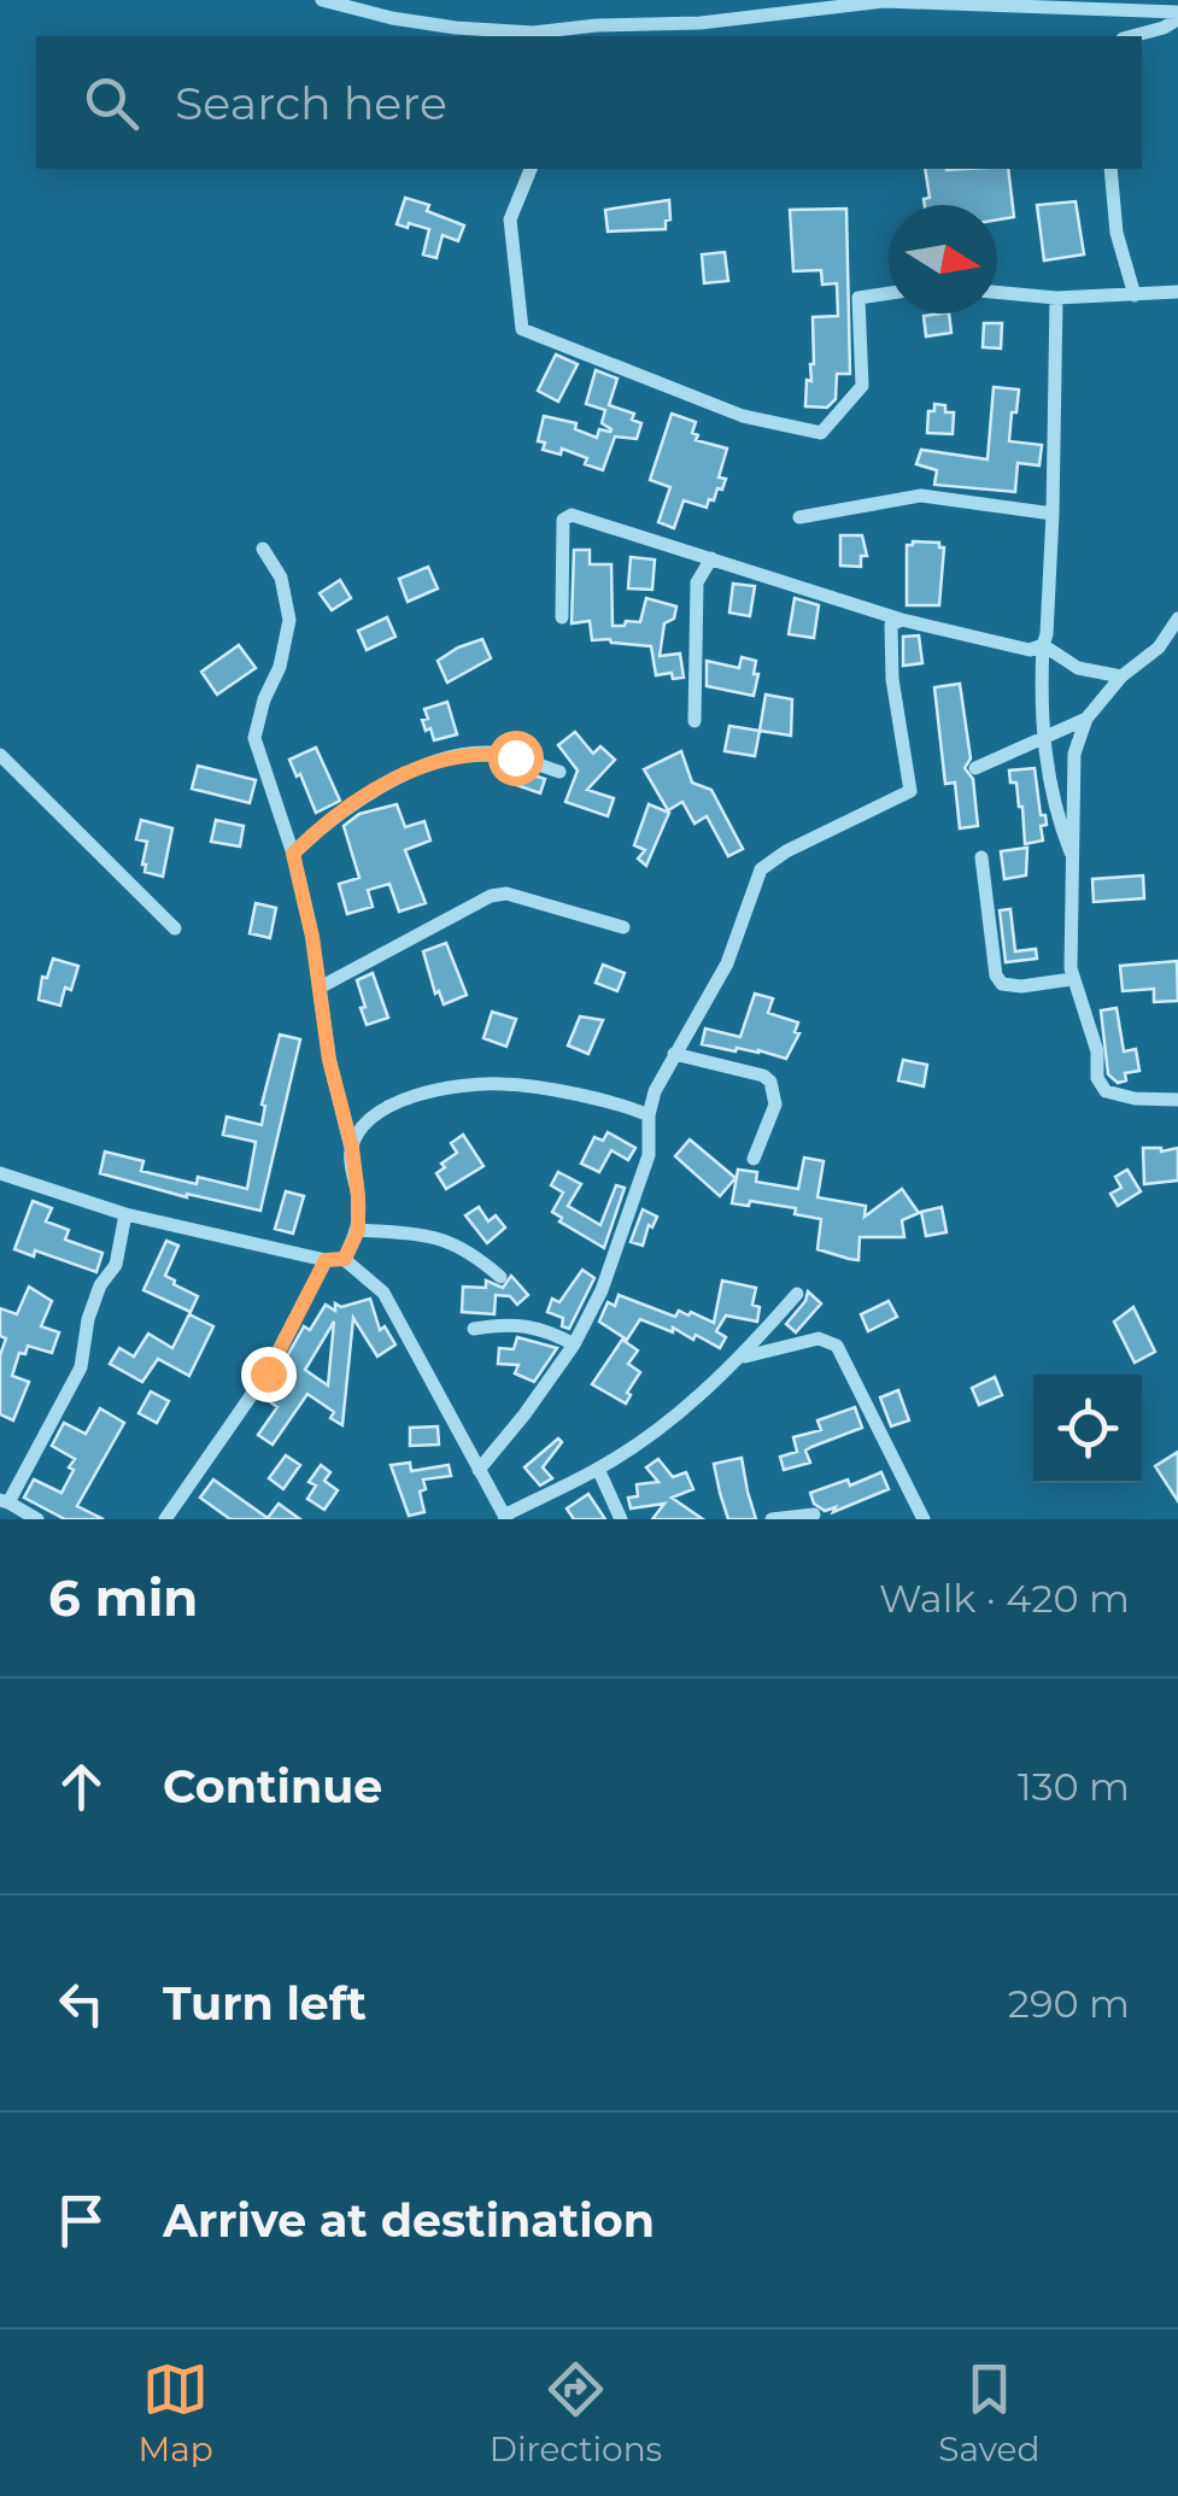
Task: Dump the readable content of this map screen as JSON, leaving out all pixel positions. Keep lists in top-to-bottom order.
{
  "north": "right",
  "page": {
    "search": "Search here",
    "heading": ["6 min", "Walk · 420 m"],
    "list": [
      ["Continue", "130 m"],
      ["Turn left", "290 m"],
      "Arrive at destination"
    ],
    "nav": ["Map", "Directions", "Saved"]
  }
}
